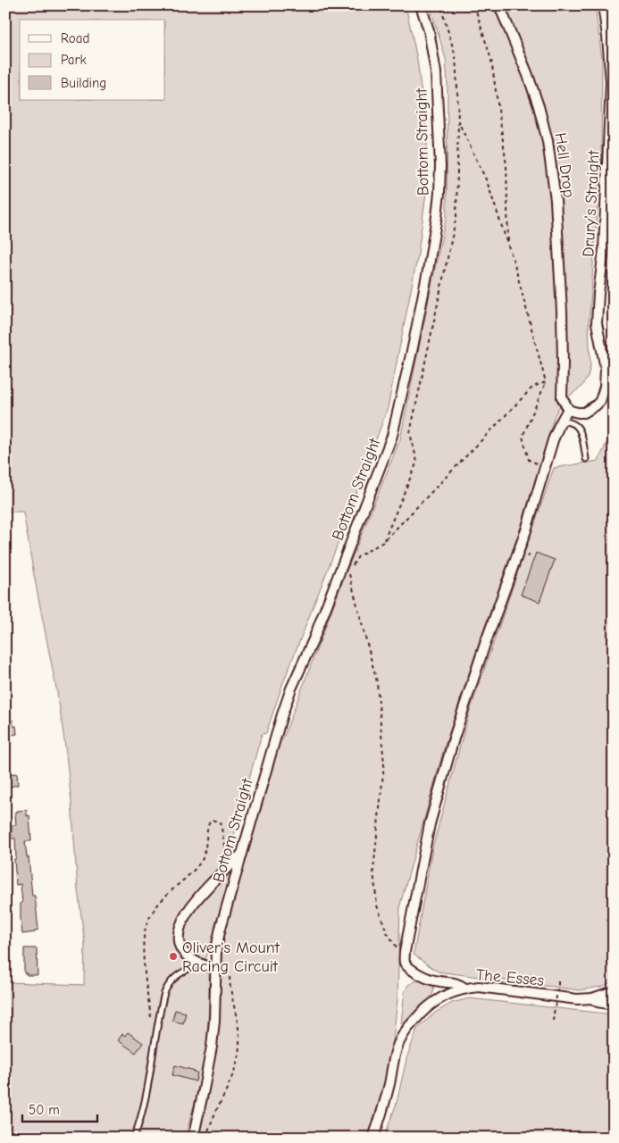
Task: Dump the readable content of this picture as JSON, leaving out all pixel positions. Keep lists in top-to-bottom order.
{
  "streets": {
    "street": [
      "Bottom Straight",
      "Hell Drop",
      "Drury's Straight",
      "The Esses"
    ]
  },
  "crossings": [
    ["Hell Drop", "Drury's Straight"]
  ],
  "places": ["Oliver's Mount Racing Circuit"],
  "legend": ["Road", "Park", "Building"],
  "scale_bar": "50 m"
}
